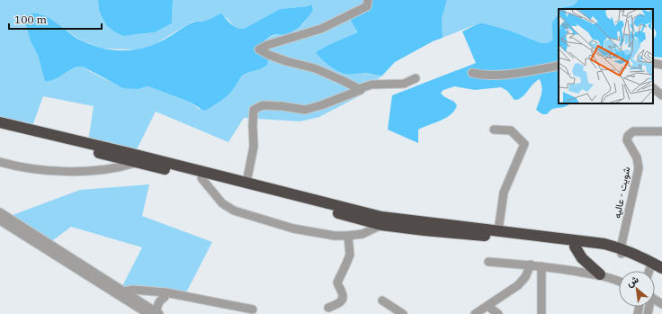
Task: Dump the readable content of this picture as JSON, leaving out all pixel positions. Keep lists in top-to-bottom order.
{
  "streets": {
    "street": ["شويت - عاليه"]
  },
  "scale_bar": "100 m",
  "north": "top left"
}
